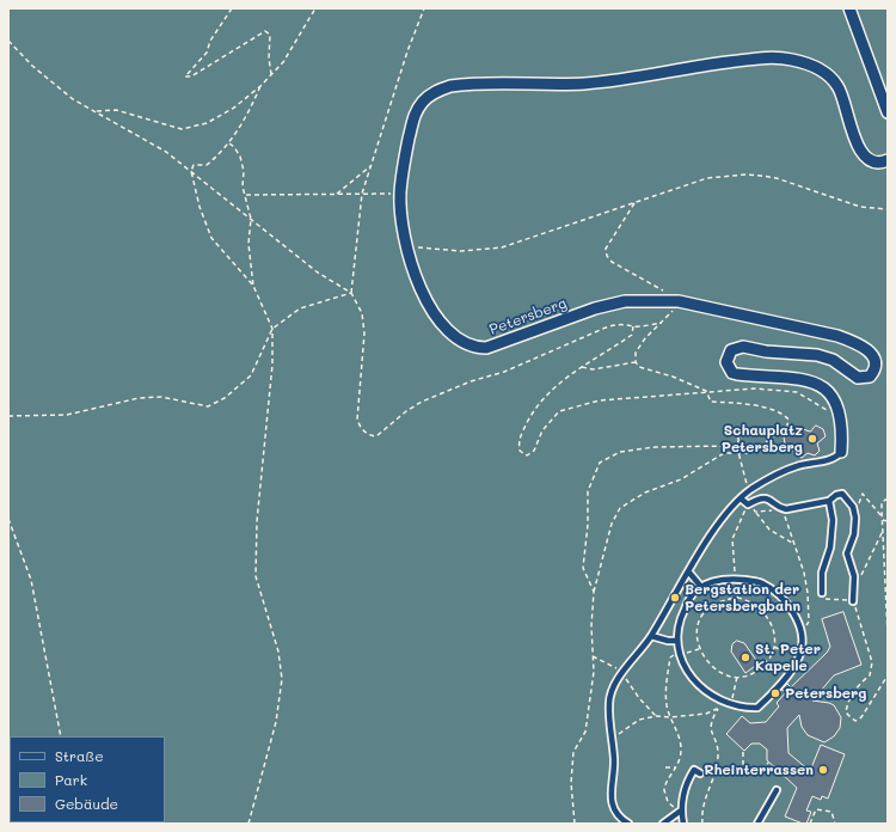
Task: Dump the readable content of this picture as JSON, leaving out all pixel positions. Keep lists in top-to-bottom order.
{
  "streets": {
    "street": ["Petersberg"]
  },
  "places": [
    "Schauplatz Petersberg",
    "Bergstation der Petersbergbahn",
    "St. Peter Kapelle",
    "Petersberg",
    "Rheinterrassen"
  ],
  "legend": ["Straße", "Park", "Gebäude"]
}
